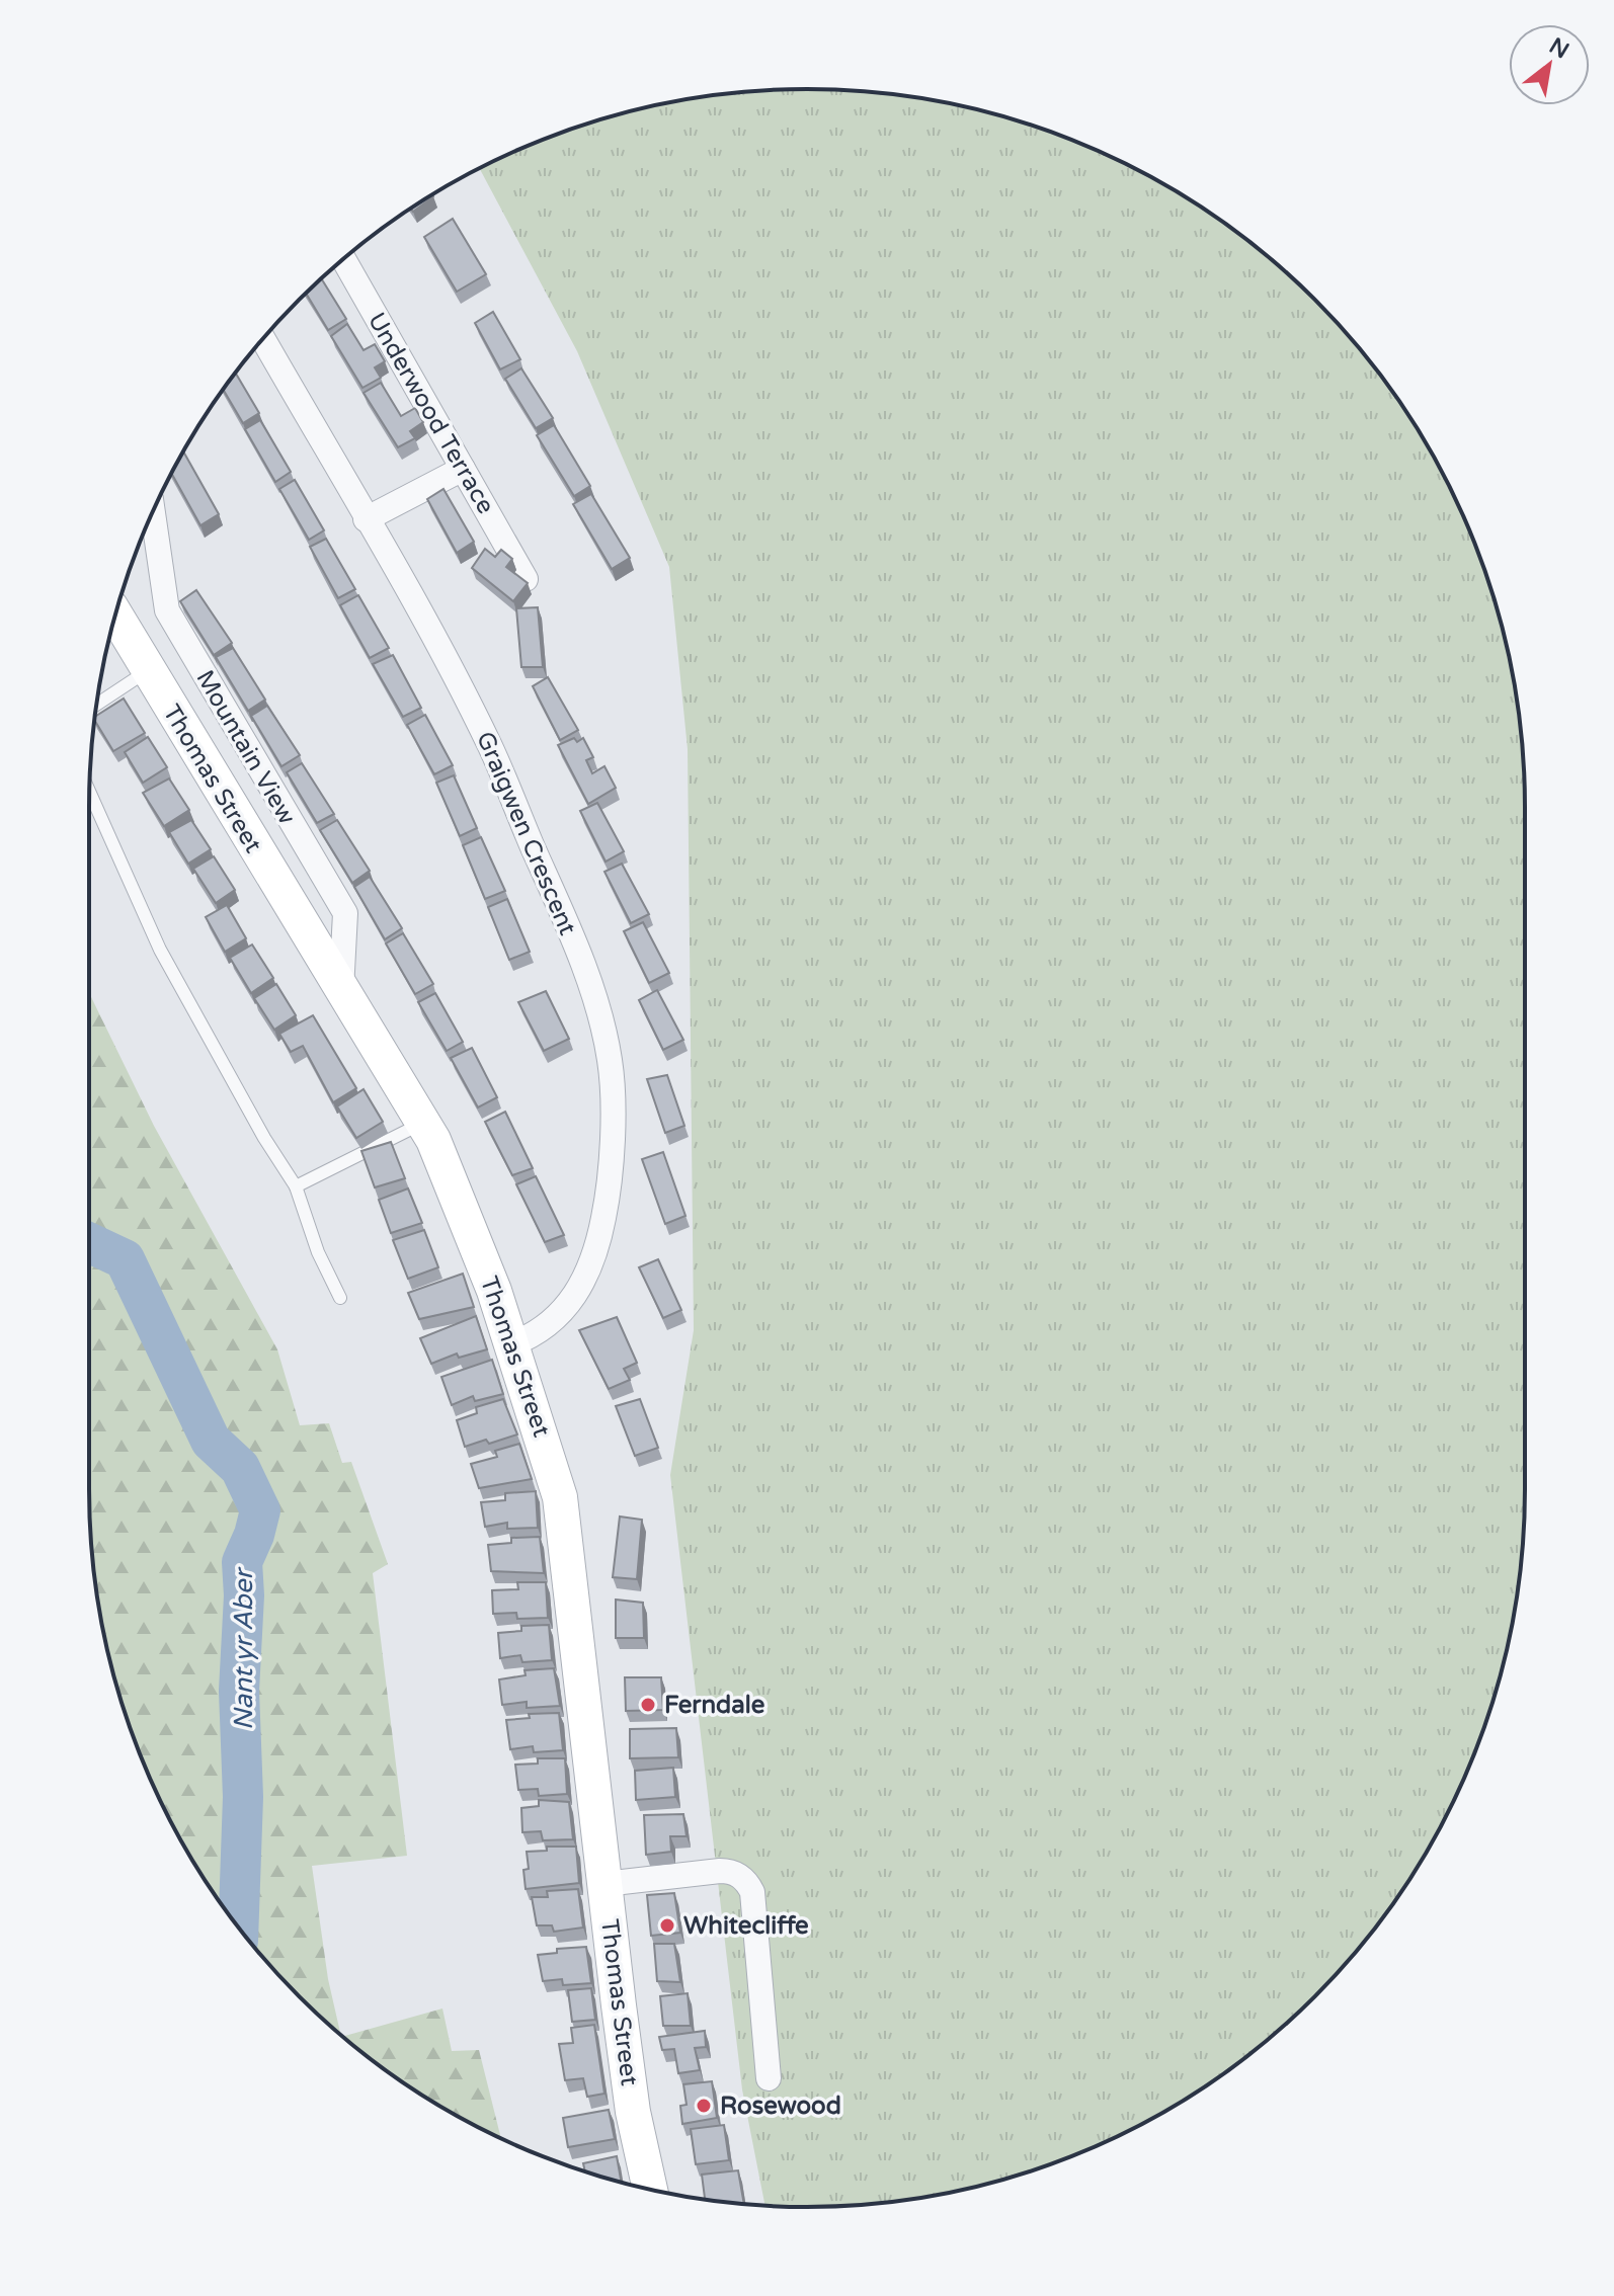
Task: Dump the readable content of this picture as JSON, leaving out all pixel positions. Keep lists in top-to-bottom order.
{
  "streets": {
    "main road": ["Thomas Street"],
    "street": ["Underwood Terrace", "Mountain View", "Graigwen Crescent"]
  },
  "crossings": [
    ["Mountain View", "Thomas Street"],
    ["Thomas Street", "Graigwen Crescent"]
  ],
  "water": ["Nant yr Aber"],
  "places": ["Ferndale", "Whitecliffe", "Rosewood"],
  "north": "top right"
}
